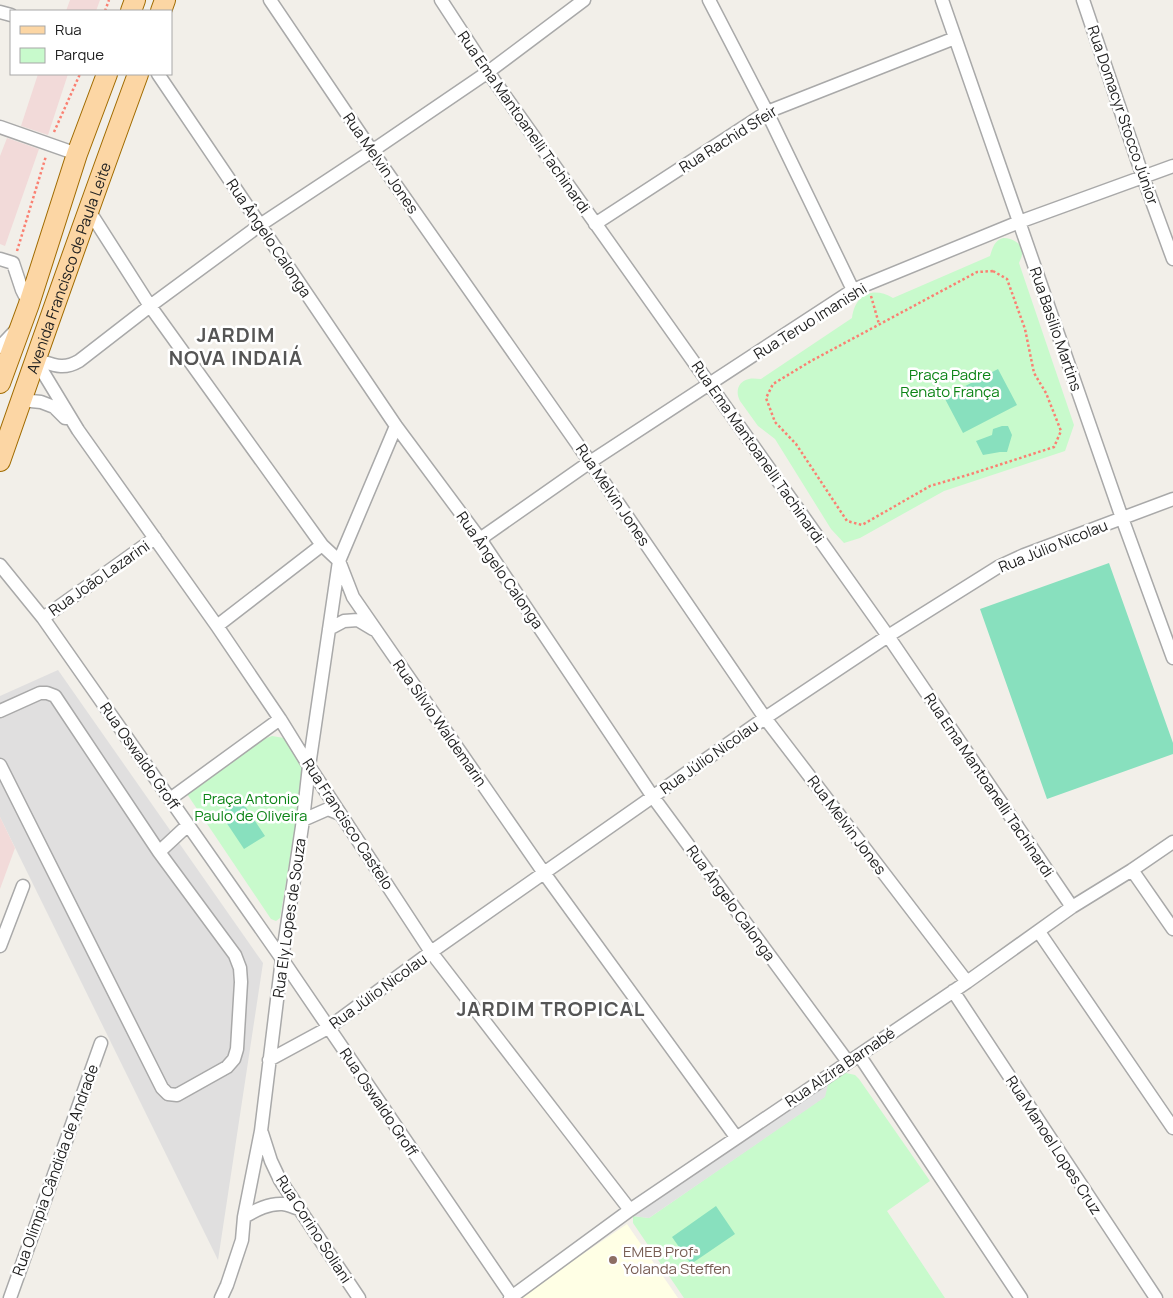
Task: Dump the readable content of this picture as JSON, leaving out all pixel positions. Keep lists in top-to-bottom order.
{
  "streets": {
    "main road": ["Avenida Francisco de Paula Leite"],
    "street": [
      "Rua Domacyr Stocco Júnior",
      "Rua Ema Mantoanelli Tachinardi",
      "Rua Rachid Sfeir",
      "Rua Melvin Jones",
      "Rua Ângelo Calonga",
      "Rua Teruo Imanishi",
      "Rua Basilio Martins",
      "Rua Júlio Nicolau",
      "Rua João Lazarini",
      "Rua Sílvio Waldemarin",
      "Rua Oswaldo Groff",
      "Rua Francisco Castelo",
      "Rua Ely Lopes de Souza",
      "Rua Alzira Barnabé",
      "Rua Manoel Lopes Cruz",
      "Rua Olímpia Cândida de Andrade",
      "Rua Corino Soliani"
    ]
  },
  "crossings": [
    ["Rua Domacyr Stocco Júnior", "Rua Teruo Imanishi"],
    ["Rua Ema Mantoanelli Tachinardi", "Rua Rachid Sfeir"],
    ["Rua Ema Mantoanelli Tachinardi", "Rua Teruo Imanishi"],
    ["Rua Ema Mantoanelli Tachinardi", "Rua Júlio Nicolau"],
    ["Rua Ema Mantoanelli Tachinardi", "Rua Alzira Barnabé"],
    ["Rua Rachid Sfeir", "Rua Basilio Martins"],
    ["Rua Melvin Jones", "Rua Teruo Imanishi"],
    ["Rua Melvin Jones", "Rua Júlio Nicolau"],
    ["Rua Melvin Jones", "Rua Alzira Barnabé"],
    ["Rua Ângelo Calonga", "Rua Teruo Imanishi"],
    ["Rua Ângelo Calonga", "Rua Júlio Nicolau"],
    ["Rua Ângelo Calonga", "Rua Ely Lopes de Souza"],
    ["Rua Ângelo Calonga", "Rua Alzira Barnabé"],
    ["Avenida Francisco de Paula Leite", "Rua Sílvio Waldemarin"],
    ["Avenida Francisco de Paula Leite", "Rua Francisco Castelo"],
    ["Rua Teruo Imanishi", "Rua Basilio Martins"],
    ["Rua Basilio Martins", "Rua Júlio Nicolau"],
    ["Rua Júlio Nicolau", "Rua Sílvio Waldemarin"],
    ["Rua Júlio Nicolau", "Rua Oswaldo Groff"],
    ["Rua Júlio Nicolau", "Rua Francisco Castelo"],
    ["Rua Júlio Nicolau", "Rua Ely Lopes de Souza"],
    ["Rua João Lazarini", "Rua Oswaldo Groff"],
    ["Rua João Lazarini", "Rua Francisco Castelo"],
    ["Rua Sílvio Waldemarin", "Rua Ely Lopes de Souza"],
    ["Rua Sílvio Waldemarin", "Rua Alzira Barnabé"],
    ["Rua Oswaldo Groff", "Rua Ely Lopes de Souza"],
    ["Rua Oswaldo Groff", "Rua Alzira Barnabé"],
    ["Rua Francisco Castelo", "Rua Ely Lopes de Souza"],
    ["Rua Francisco Castelo", "Rua Alzira Barnabé"],
    ["Rua Ely Lopes de Souza", "Rua Corino Soliani"],
    ["Rua Alzira Barnabé", "Rua Manoel Lopes Cruz"]
  ],
  "districts": ["JARDIM NOVA INDAIÁ", "JARDIM TROPICAL"],
  "parks": ["Praça Padre Renato França", "Praça Antonio Paulo de Oliveira"],
  "places": ["EMEB Profª Yolanda Steffen"],
  "legend": ["Rua", "Parque"]
}
